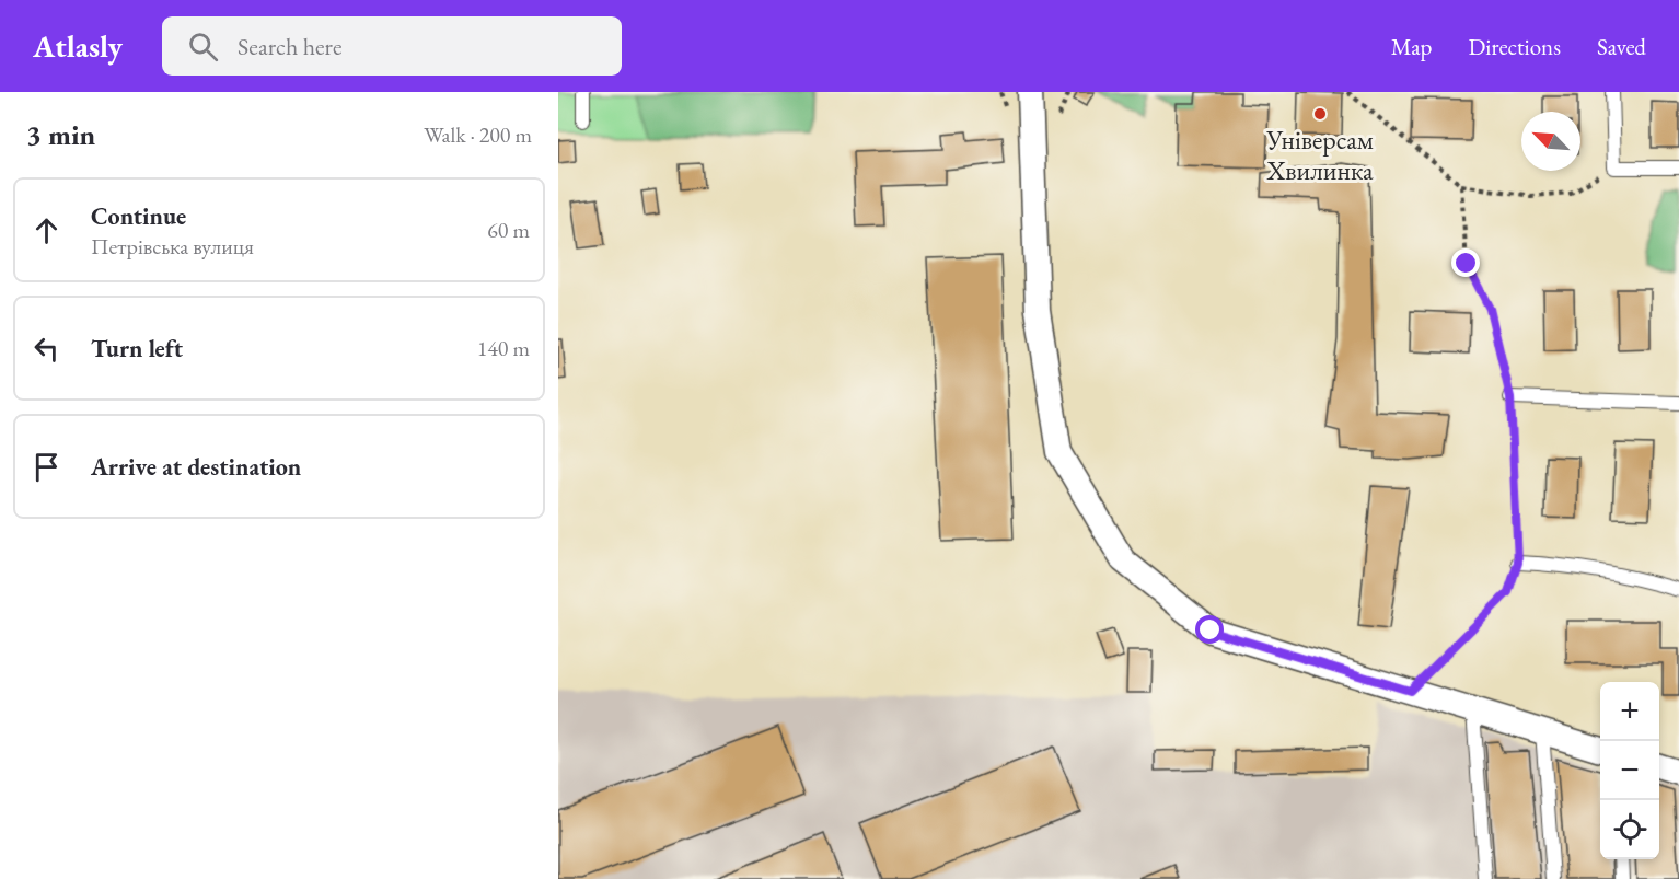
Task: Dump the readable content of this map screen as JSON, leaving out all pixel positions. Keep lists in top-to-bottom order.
{
  "places": ["Універсам Хвилинка"],
  "north": "top left",
  "page": {
    "header": "Atlasly",
    "search": "Search here",
    "nav": ["Map", "Directions", "Saved"],
    "heading": ["3 min", "Walk · 200 m"],
    "list": [
      ["Continue", "Петрівська вулиця", "60 m"],
      ["Turn left", "140 m"],
      "Arrive at destination"
    ],
    "map_buttons": ["+", "−"]
  }
}
